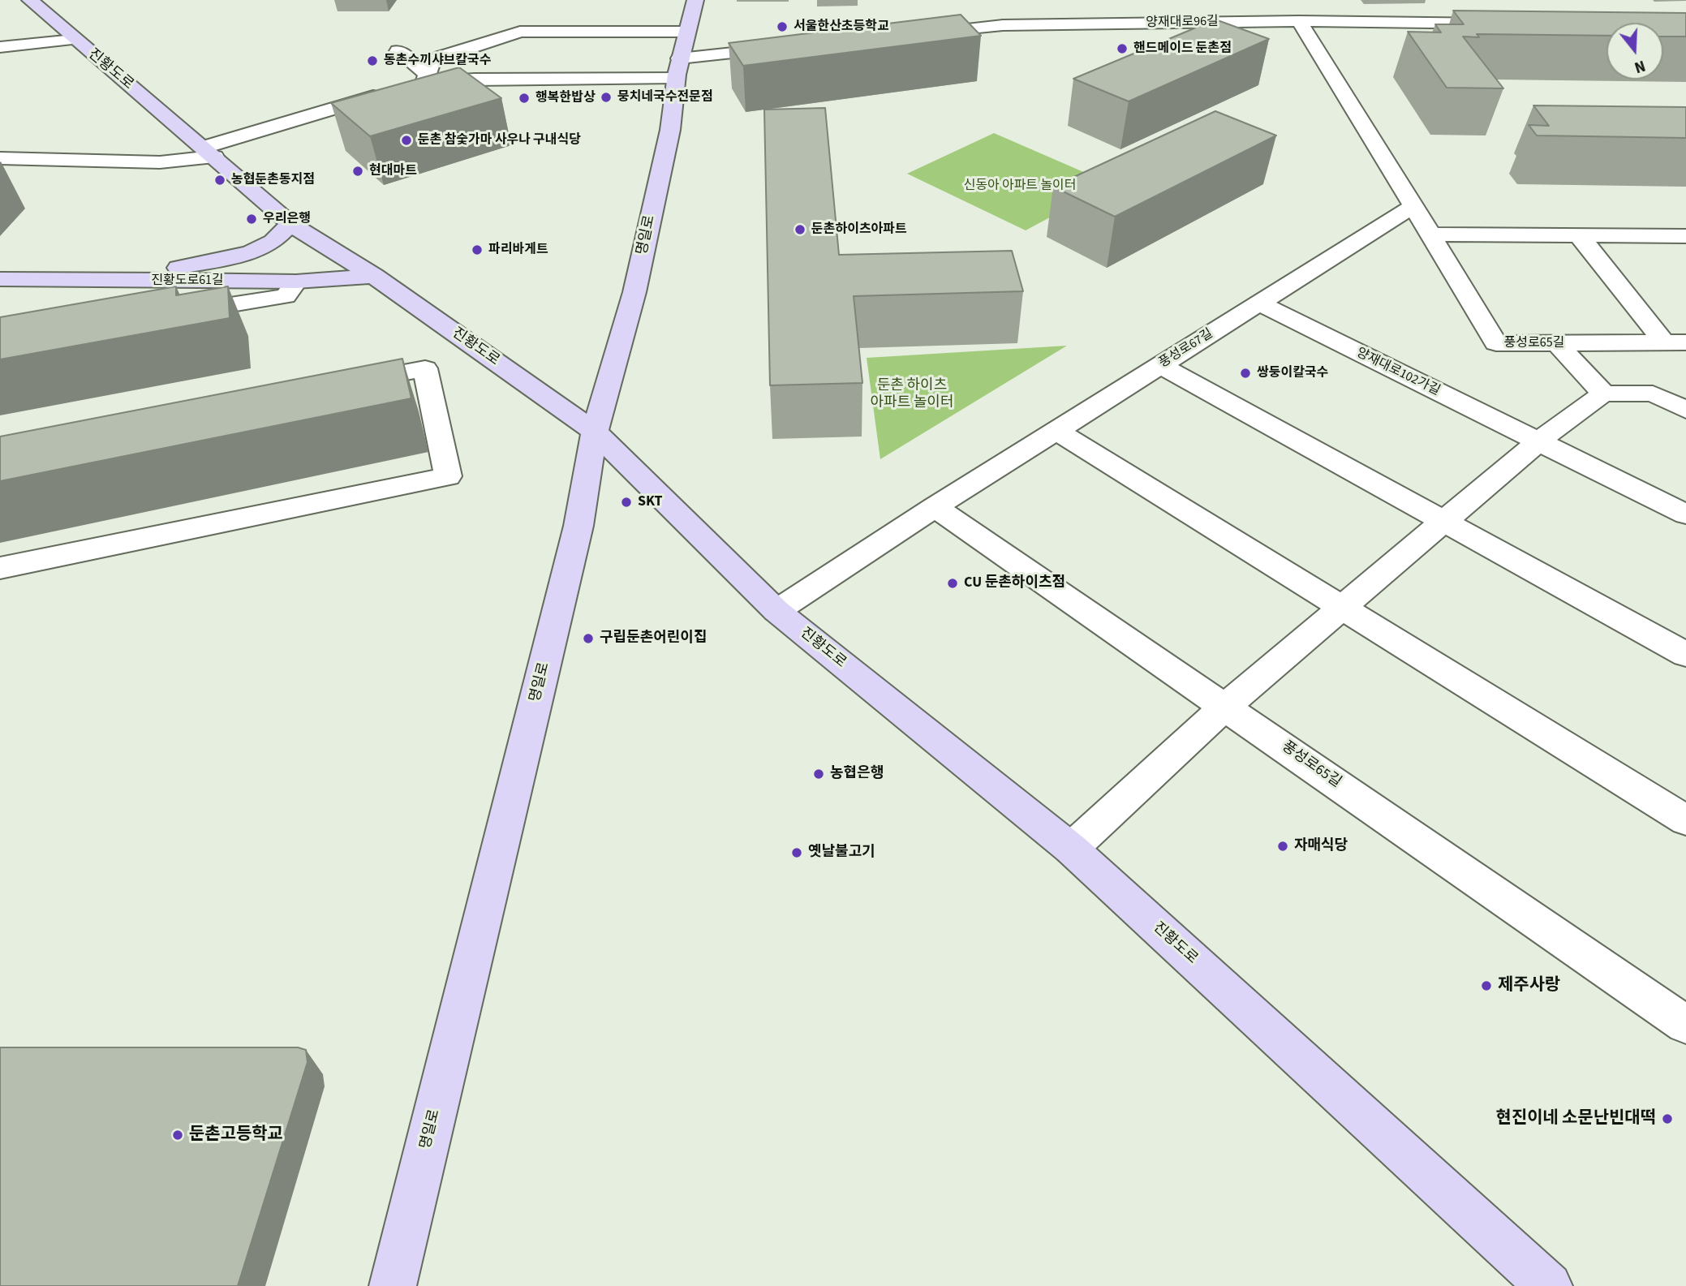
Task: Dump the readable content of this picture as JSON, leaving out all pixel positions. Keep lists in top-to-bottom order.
{
  "streets": {
    "street": [
      "양재대로96길",
      "진황도로",
      "명일로",
      "진황도로61길",
      "풍성로65길",
      "풍성로67길",
      "양재대로102가길"
    ]
  },
  "crossings": [
    ["진황도로", "명일로"],
    ["진황도로", "진황도로61길"],
    ["진황도로", "풍성로67길"],
    ["풍성로65길", "풍성로67길"],
    ["풍성로67길", "양재대로102가길"]
  ],
  "parks": ["신동아 아파트 놀이터", "둔촌 하이츠 아파트 놀이터"],
  "places": [
    "서울한산초등학교",
    "핸드메이드 둔촌점",
    "동촌수끼샤브칼국수",
    "뭉치네국수전문점",
    "행복한밥상",
    "둔촌 참숯가마 사우나 구내식당",
    "현대마트",
    "농협둔촌동지점",
    "우리은행",
    "둔촌하이츠아파트",
    "파리바게트",
    "쌍둥이칼국수",
    "SKT",
    "CU 둔촌하이츠점",
    "구립둔촌어린이집",
    "농협은행",
    "자매식당",
    "옛날불고기",
    "제주사랑",
    "현진이네 소문난빈대떡",
    "둔촌고등학교"
  ],
  "north": "bottom"
}
